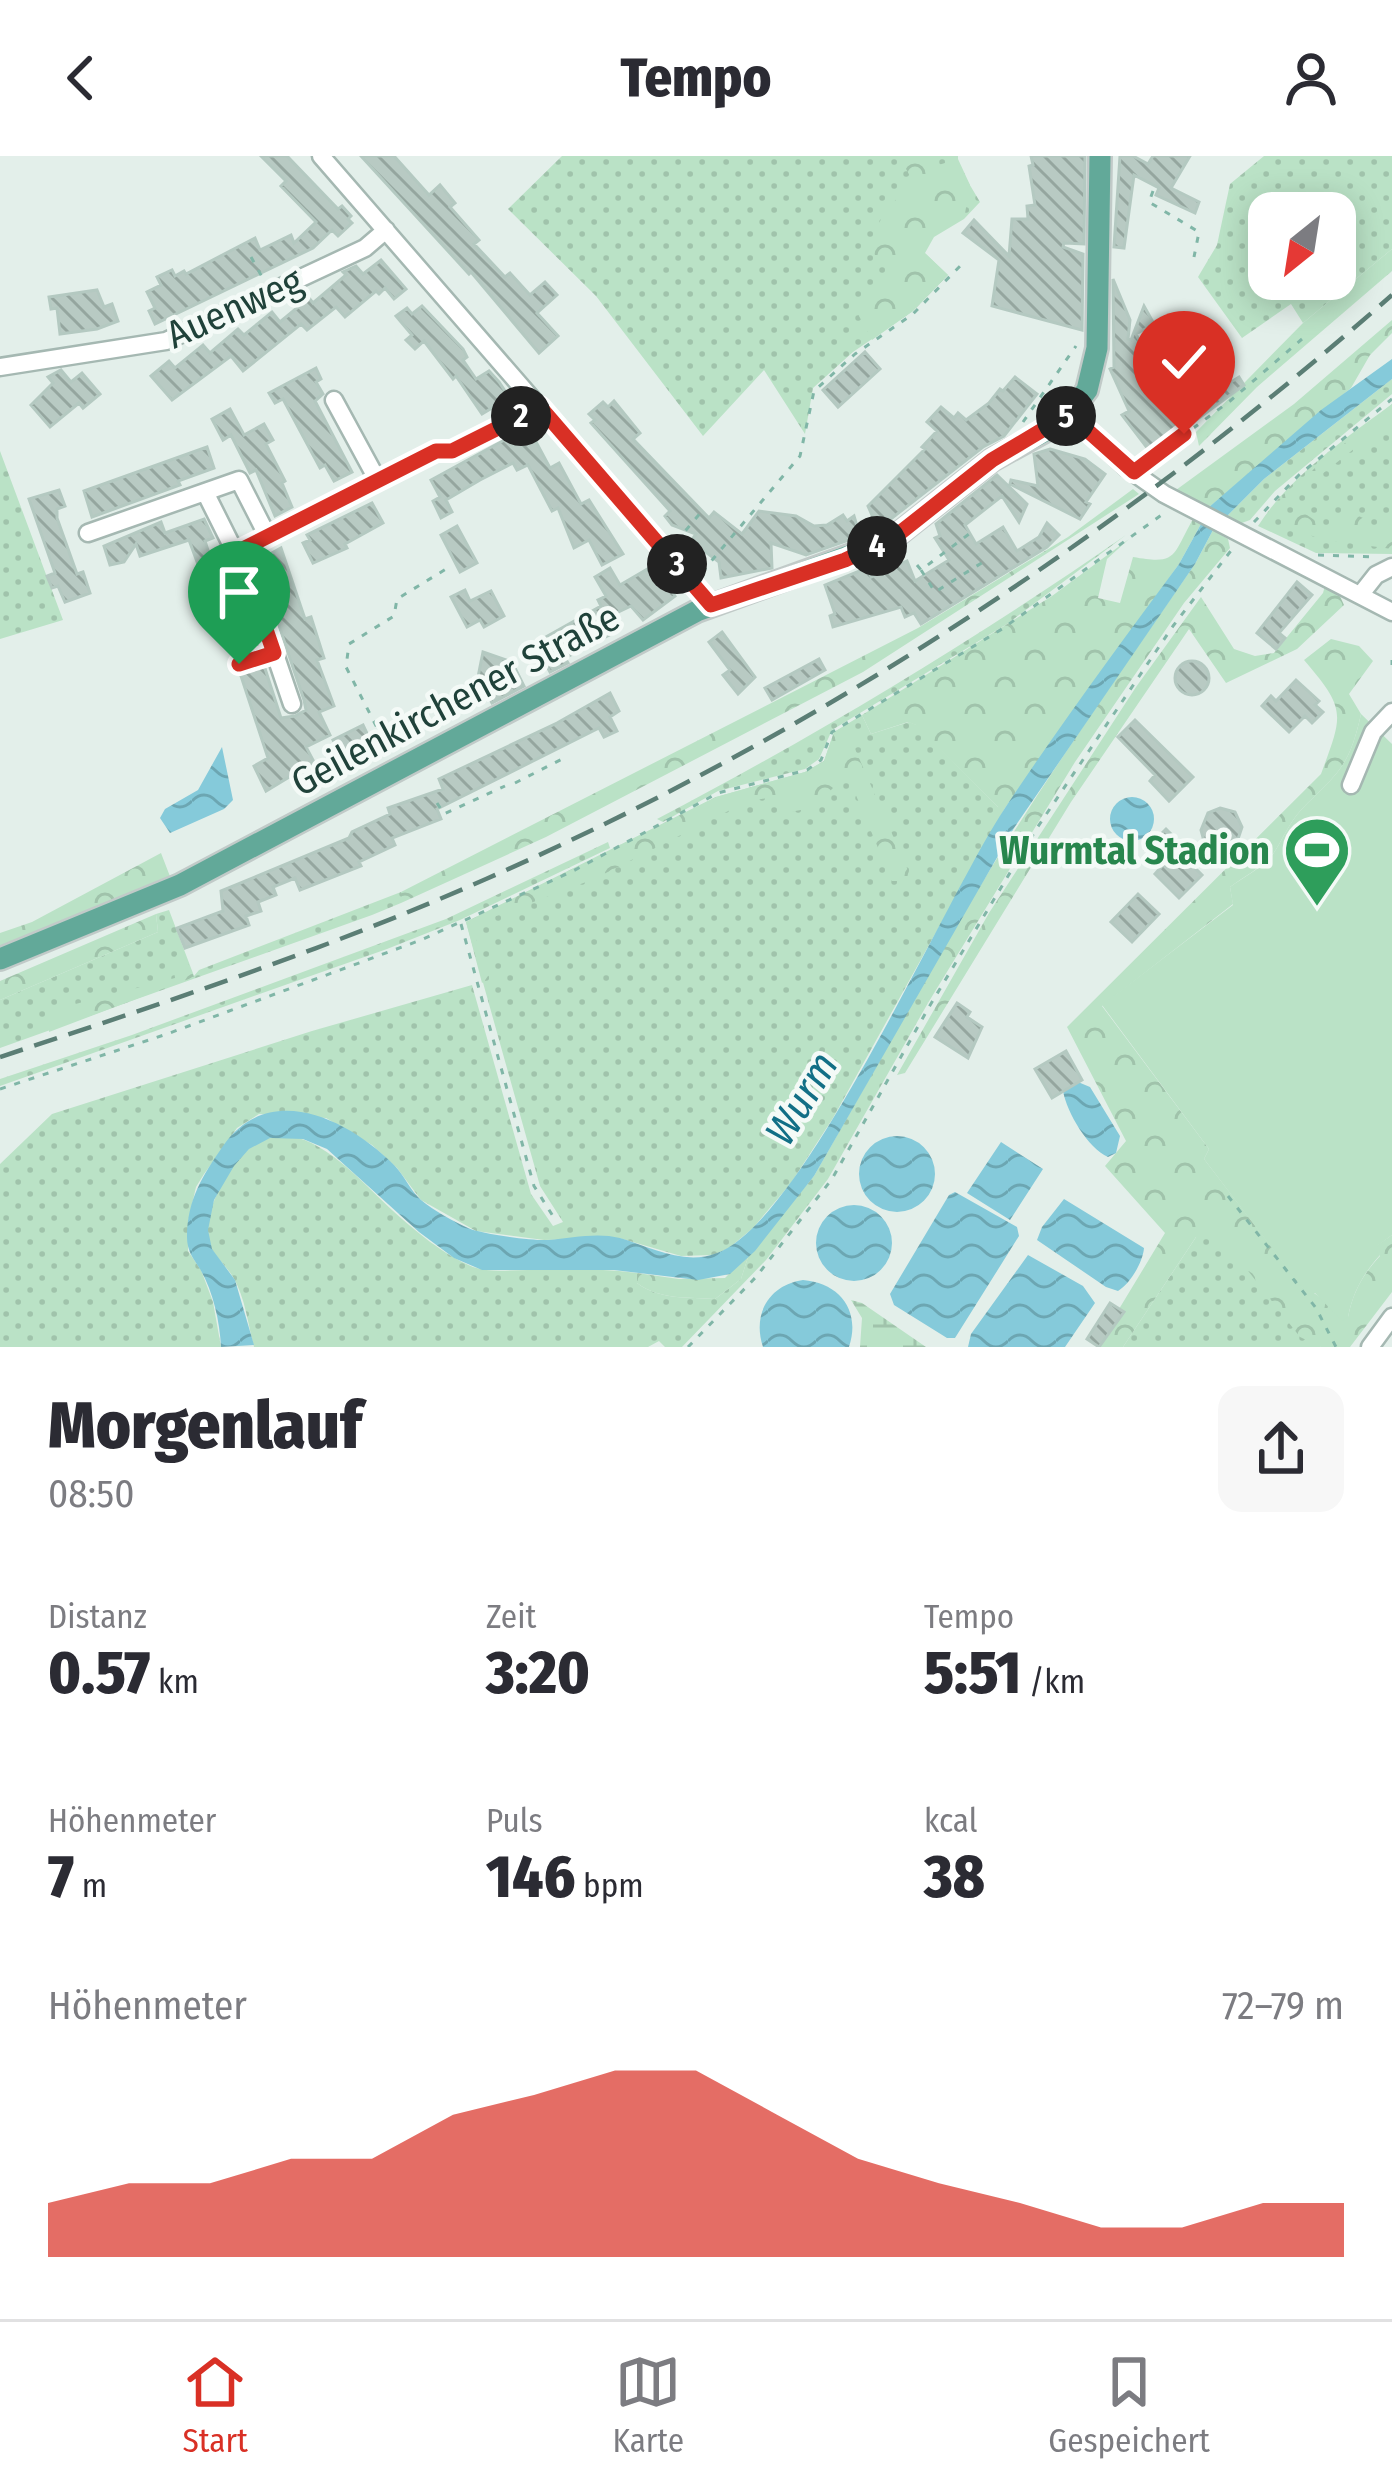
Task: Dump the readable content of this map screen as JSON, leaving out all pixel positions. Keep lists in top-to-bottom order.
{
  "streets": {
    "main road": ["Geilenkirchener Straße"],
    "street": ["Auenweg"]
  },
  "water": ["Wurm"],
  "places": {
    "sports": ["Wurmtal Stadion"]
  },
  "north": "bottom left",
  "page": {
    "header": "Tempo",
    "pins": [
      "2",
      "5",
      "4",
      "3"
    ],
    "heading": ["Morgenlauf", "08:50"],
    "stats": [
      ["Distanz", "0.57 km"],
      ["Zeit", "3:20"],
      ["Tempo", "5:51 /km"],
      ["Höhenmeter", "7 m"],
      ["Puls", "146 bpm"],
      ["kcal", "38"]
    ],
    "chart": ["Höhenmeter", "72–79 m"],
    "tabs": ["Start", "Karte", "Gespeichert"]
  }
}
